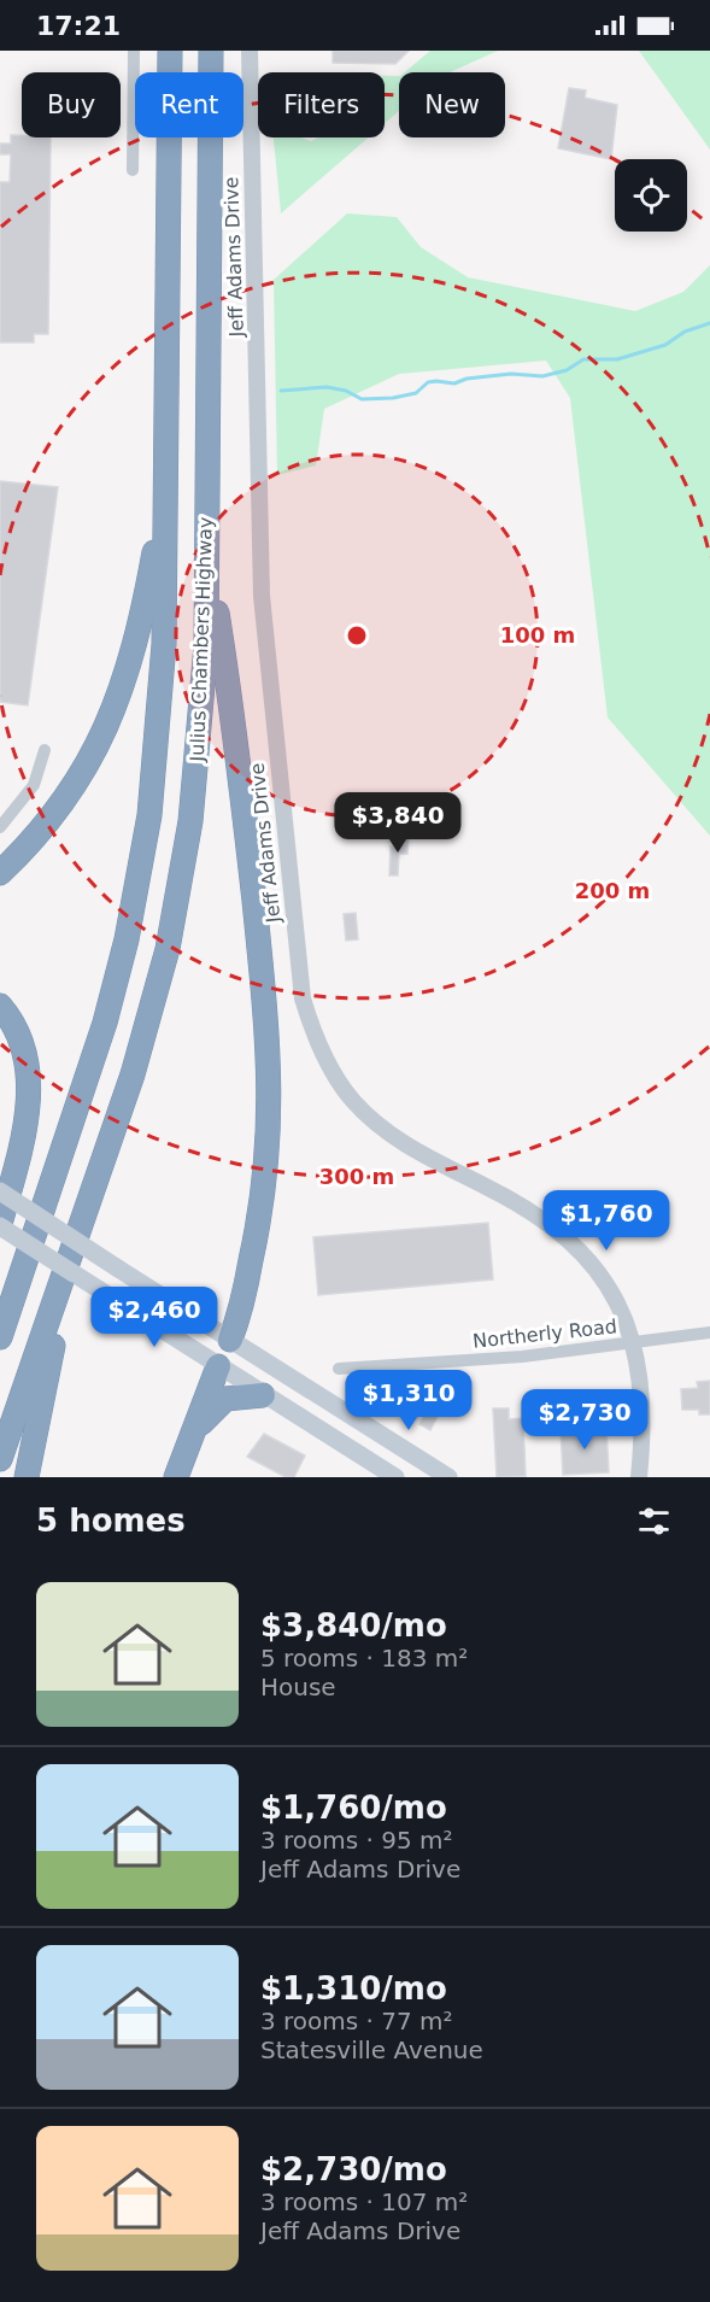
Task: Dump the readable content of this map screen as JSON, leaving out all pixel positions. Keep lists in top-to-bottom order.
{
  "streets": {
    "highway": ["Julius Chambers Highway"],
    "street": ["Jeff Adams Drive", "Northerly Road"]
  },
  "crossings": [
    ["Jeff Adams Drive", "Northerly Road"]
  ],
  "page": {
    "status": "17:21",
    "chip": [
      "Buy",
      "Rent",
      "Filters",
      "New"
    ],
    "price": [
      "$3,840",
      "$1,760",
      "$2,460",
      "$1,310",
      "$2,730"
    ],
    "heading": "5 homes",
    "list": [
      {
        "name": "$3,840/mo",
        "note": "5 rooms · 183 m² · House"
      },
      {
        "name": "$1,760/mo",
        "note": "3 rooms · 95 m² · Jeff Adams Drive"
      },
      {
        "name": "$1,310/mo",
        "note": "3 rooms · 77 m² · Statesville Avenue"
      },
      {
        "name": "$2,730/mo",
        "note": "3 rooms · 107 m² · Jeff Adams Drive"
      }
    ]
  },
  "rings": ["100 m", "200 m", "300 m"]
}
